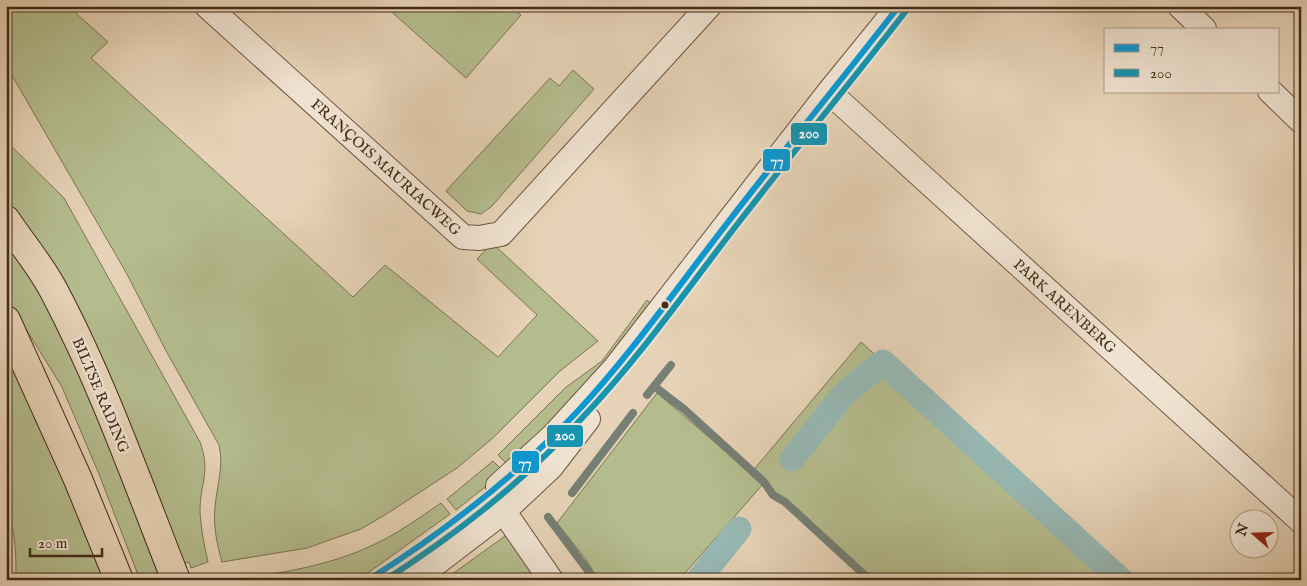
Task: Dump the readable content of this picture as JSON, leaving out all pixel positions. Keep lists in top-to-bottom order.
{
  "streets": {
    "main road": ["BILTSE RADING"],
    "street": ["FRANÇOIS MAURIACWEG", "PARK ARENBERG"]
  },
  "lines": ["transit line 77", "transit line 200"],
  "legend": ["77", "200"],
  "scale_bar": "20 m",
  "north": "left"
}
